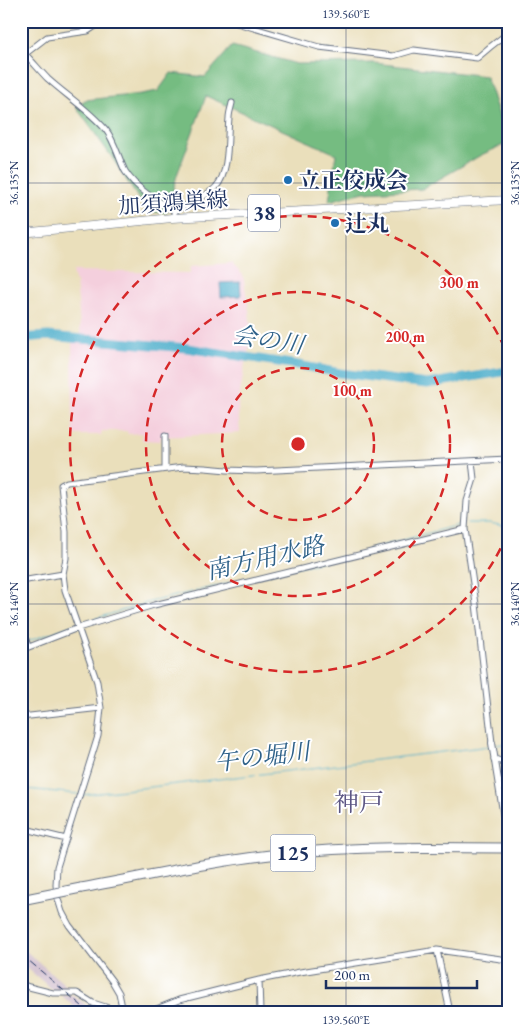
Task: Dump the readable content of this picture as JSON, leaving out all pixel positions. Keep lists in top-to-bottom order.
{
  "streets": {
    "highway": ["125"],
    "main road": ["加須鴻巣線", "38"]
  },
  "districts": ["神戸"],
  "water": ["会の川", "南方用水路", "午の堀川"],
  "places": ["立正佼成会", "辻丸"],
  "scale_bar": "200 m",
  "coordinates": ["139.560°E", "36.135°N", "36.140°N"],
  "rings": ["300 m", "200 m", "100 m"]
}
